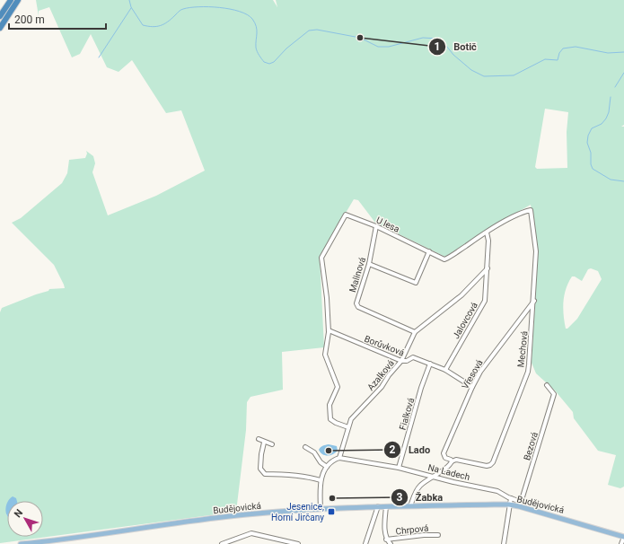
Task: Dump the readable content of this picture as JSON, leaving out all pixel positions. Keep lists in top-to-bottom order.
{
  "streets": {
    "main road": ["Budějovická"],
    "street": [
      "U lesa",
      "Malinová",
      "Jalovcová",
      "Borůvková",
      "Mechová",
      "Vřesová",
      "Azalková",
      "Fialková",
      "Bezová",
      "Na Ladech",
      "Chrpová"
    ]
  },
  "crossings": [
    ["U lesa", "Malinová"],
    ["U lesa", "Jalovcová"],
    ["U lesa", "Borůvková"],
    ["U lesa", "Mechová"],
    ["Malinová", "Azalková"],
    ["Jalovcová", "Borůvková"],
    ["Jalovcová", "Azalková"],
    ["Borůvková", "Vřesová"],
    ["Borůvková", "Azalková"],
    ["Borůvková", "Fialková"],
    ["Mechová", "Vřesová"],
    ["Azalková", "Na Ladech"],
    ["Fialková", "Na Ladech"],
    ["Bezová", "Na Ladech"],
    ["Bezová", "Budějovická"],
    ["Na Ladech", "Budějovická"]
  ],
  "places": {
    "other": ["Botič", "Lado", "Žabka"],
    "transit": ["Jesenice, Horní Jirčany"]
  },
  "scale_bar": "200 m",
  "north": "top left"
}
